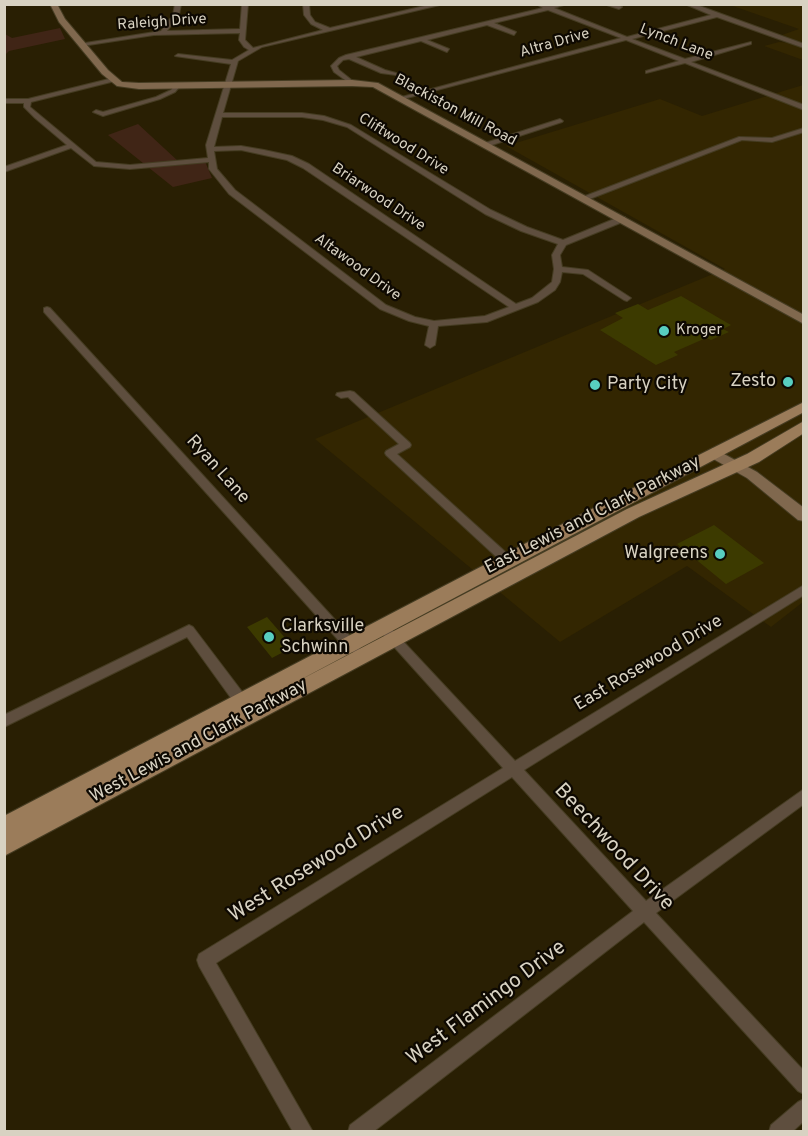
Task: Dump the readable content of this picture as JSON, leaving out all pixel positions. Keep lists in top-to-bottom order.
{
  "streets": {
    "main road": ["Blackiston Mill Road", "East Lewis and Clark Parkway", "West Lewis and Clark Parkway"],
    "street": [
      "Raleigh Drive",
      "Lynch Lane",
      "Altra Drive",
      "Cliftwood Drive",
      "Briarwood Drive",
      "Altawood Drive",
      "Ryan Lane",
      "East Rosewood Drive",
      "Beechwood Drive",
      "West Rosewood Drive",
      "West Flamingo Drive"
    ]
  },
  "crossings": [
    ["Lynch Lane", "Altra Drive"],
    ["Altra Drive", "Blackiston Mill Road"],
    ["Blackiston Mill Road", "Altawood Drive"],
    ["Cliftwood Drive", "Altawood Drive"],
    ["Briarwood Drive", "Altawood Drive"],
    ["Ryan Lane", "West Lewis and Clark Parkway"],
    ["East Lewis and Clark Parkway", "West Lewis and Clark Parkway"],
    ["East Lewis and Clark Parkway", "Beechwood Drive"],
    ["East Rosewood Drive", "Beechwood Drive"],
    ["East Rosewood Drive", "West Rosewood Drive"],
    ["West Lewis and Clark Parkway", "Beechwood Drive"],
    ["Beechwood Drive", "West Rosewood Drive"],
    ["Beechwood Drive", "West Flamingo Drive"]
  ],
  "places": [
    "Kroger",
    "Zesto",
    "Party City",
    "Walgreens",
    "Clarksville Schwinn"
  ]
}
